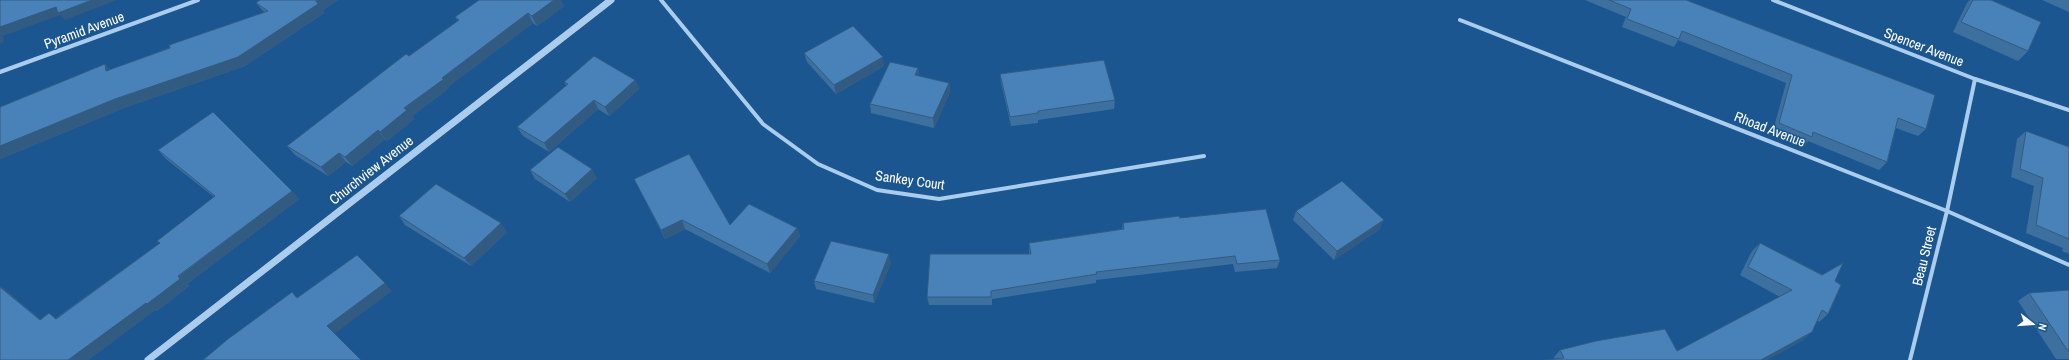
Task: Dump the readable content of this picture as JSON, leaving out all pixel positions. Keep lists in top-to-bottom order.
{
  "streets": {
    "street": [
      "Pyramid Avenue",
      "Spencer Avenue",
      "Rhoad Avenue",
      "Churchview Avenue",
      "Sankey Court",
      "Beau Street"
    ]
  },
  "crossings": [
    ["Spencer Avenue", "Beau Street"],
    ["Rhoad Avenue", "Beau Street"]
  ],
  "north": "right"
}
